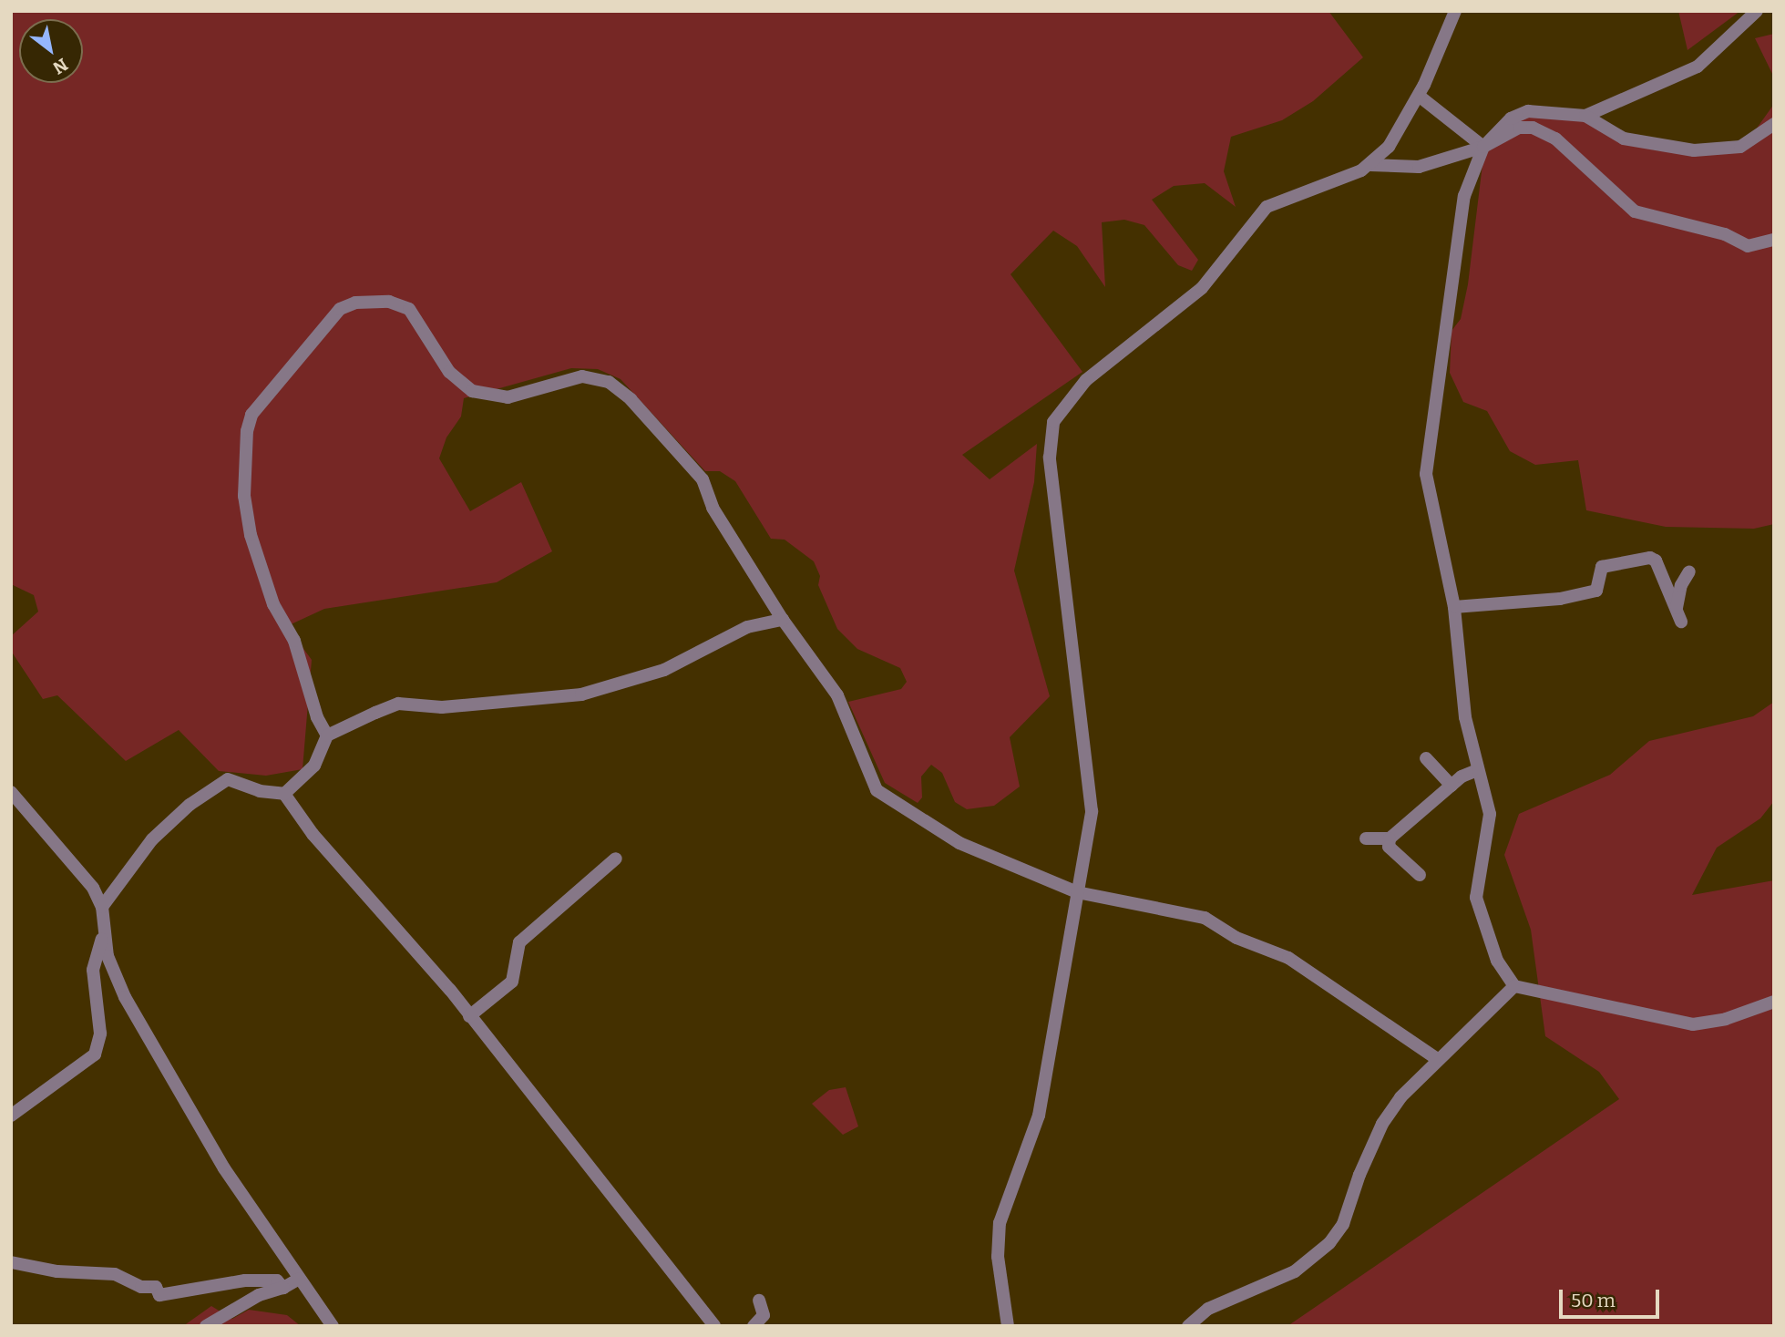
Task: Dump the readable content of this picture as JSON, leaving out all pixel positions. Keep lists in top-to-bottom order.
{
  "scale_bar": "50 m",
  "north": "bottom right"
}
